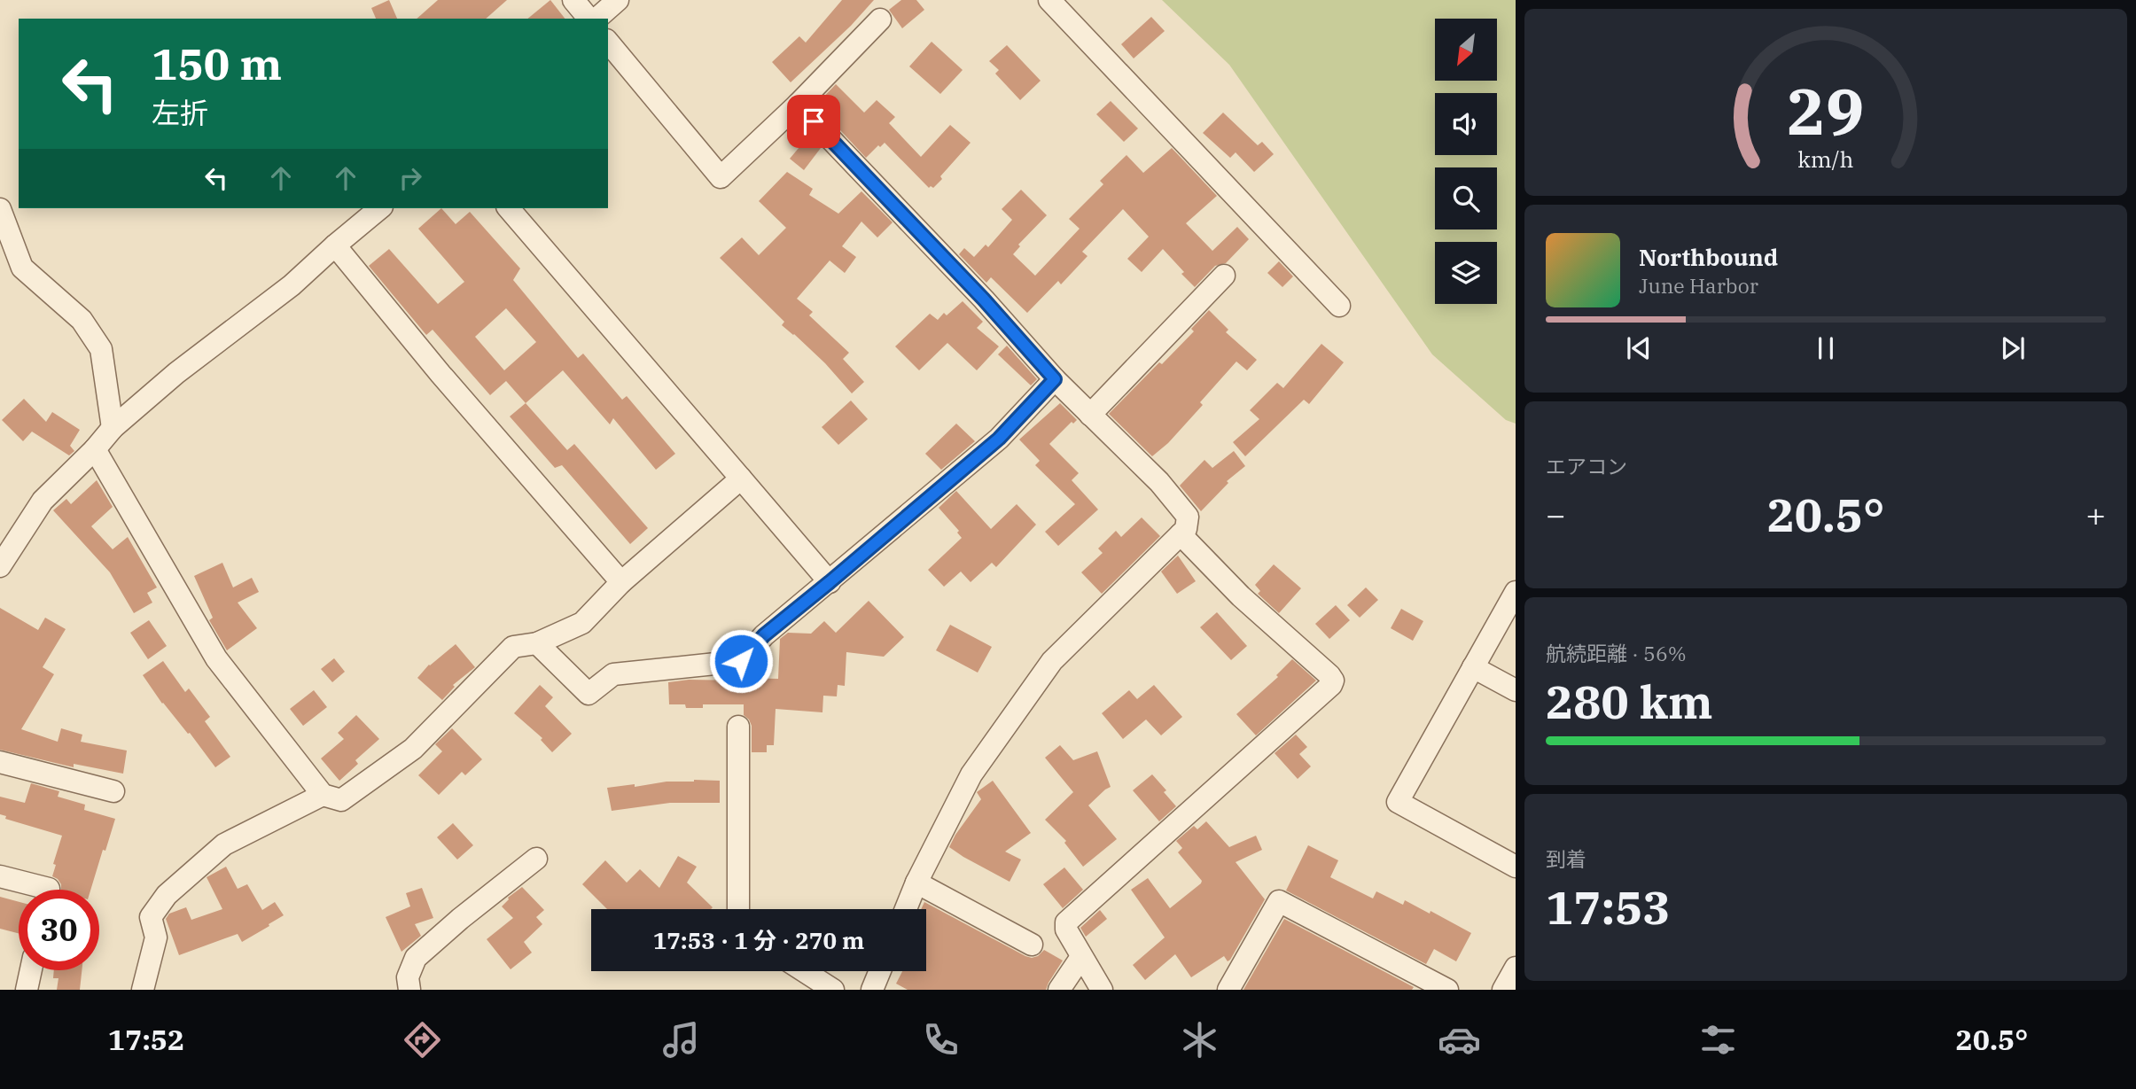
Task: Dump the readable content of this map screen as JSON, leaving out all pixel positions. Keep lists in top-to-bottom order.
{
  "north": "bottom left",
  "page": {
    "turn": ["150 m", "左折"],
    "song": ["Northbound", "June Harbor"],
    "tile": [
      "エアコン",
      ["航続距離 · 56%", "280 km"],
      ["到着", "17:53"]
    ],
    "heat": ["−", "20.5°", "+"],
    "limit": "30",
    "trip": "17:53 · 1 分 · 270 m",
    "tabs": ["17:52", "20.5°"],
    "gauge": ["29", "km/h"]
  }
}
